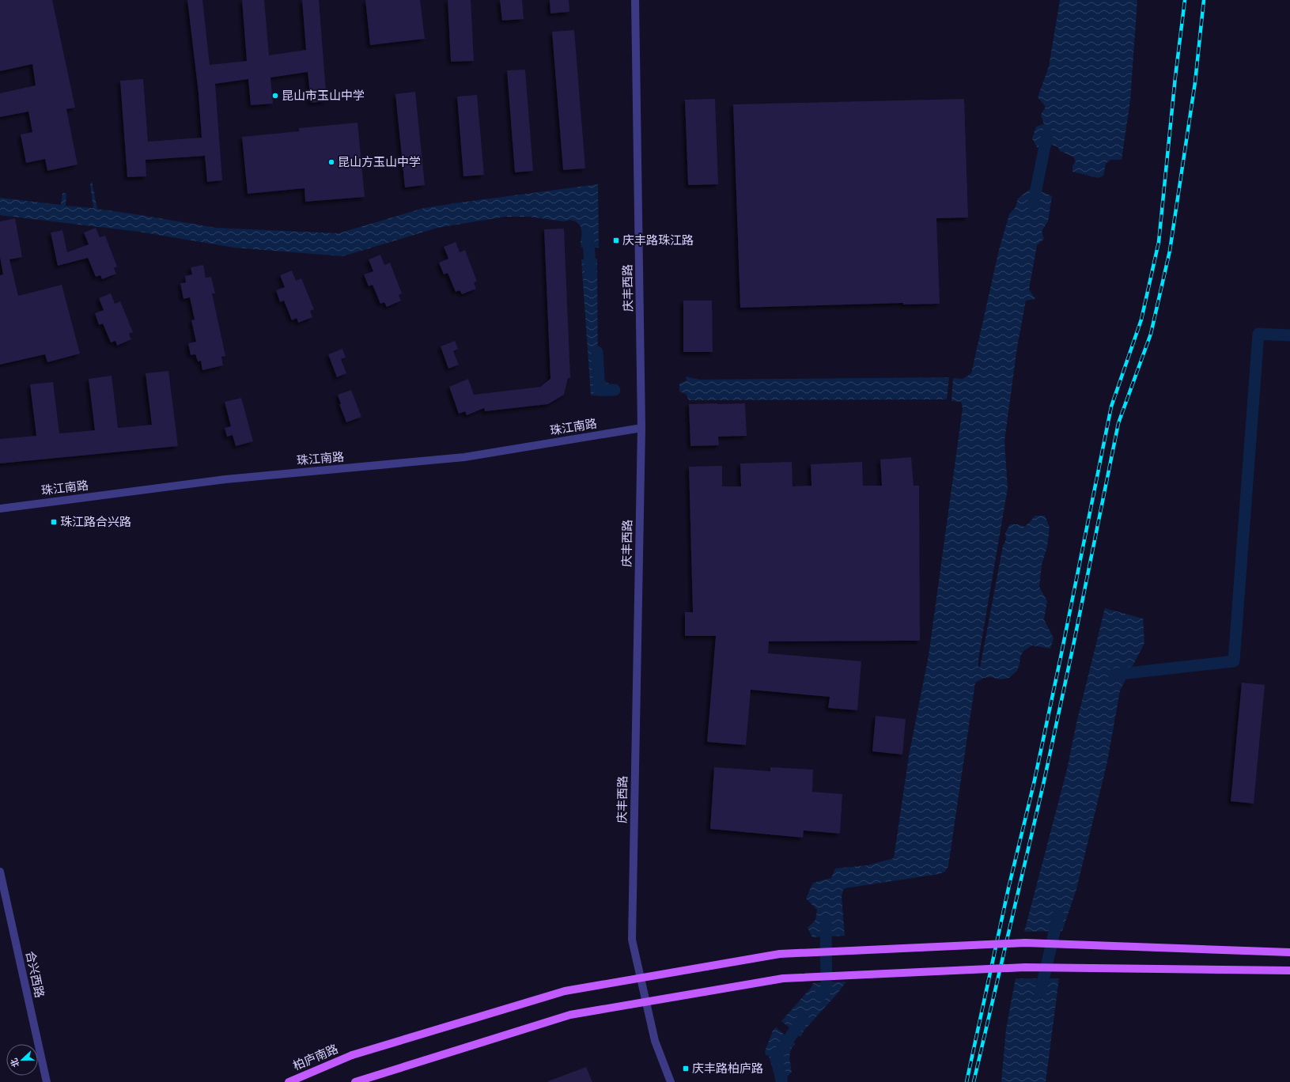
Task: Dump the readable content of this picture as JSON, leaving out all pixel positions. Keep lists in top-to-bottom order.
{
  "streets": {
    "main road": ["柏庐南路"],
    "street": ["庆丰西路", "珠江南路", "合兴西路"]
  },
  "crossings": [
    ["庆丰西路", "珠江南路"]
  ],
  "places": {
    "other": ["昆山市玉山中学", "昆山方玉山中学"],
    "transit": ["庆丰路珠江路", "珠江路合兴路", "庆丰路柏庐路"]
  },
  "north": "left"
}
